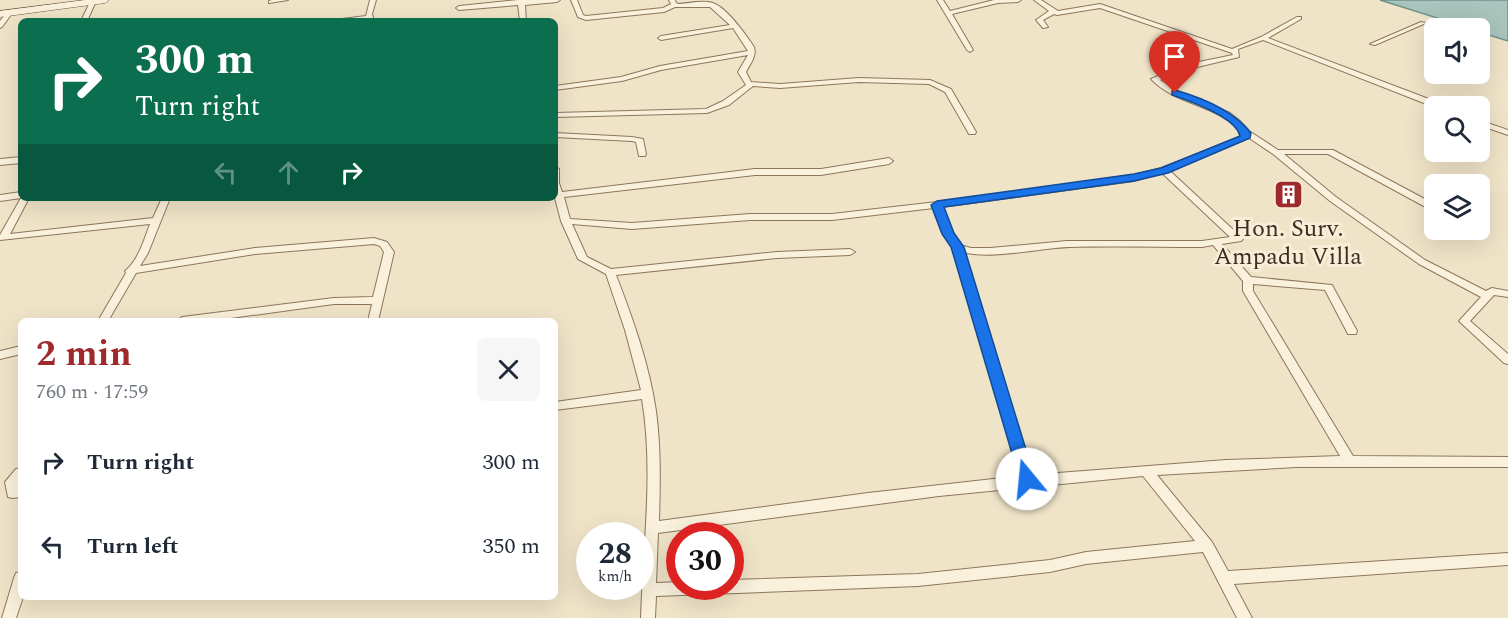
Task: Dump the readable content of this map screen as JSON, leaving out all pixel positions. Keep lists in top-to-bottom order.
{
  "places": {
    "building": ["Hon. Surv. Ampadu Villa"]
  },
  "page": {
    "turn": ["300 m", "Turn right"],
    "heading": ["2 min", "760 m · 17:59"],
    "list": [
      {
        "name": "Turn right",
        "value": "300 m"
      },
      {
        "name": "Turn left",
        "value": "350 m"
      }
    ],
    "speed": "28 km/h",
    "limit": "30"
  }
}
